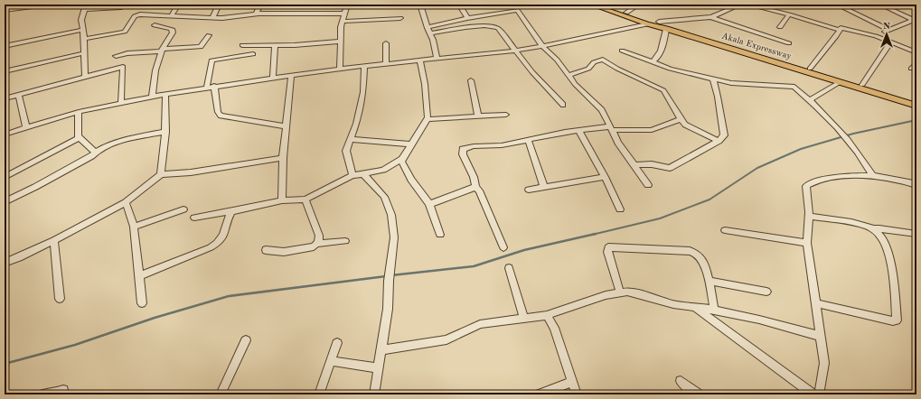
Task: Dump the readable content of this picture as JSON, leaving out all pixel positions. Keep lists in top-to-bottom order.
{
  "streets": {
    "main road": ["Akala Expressway"]
  },
  "north": "top"
}
